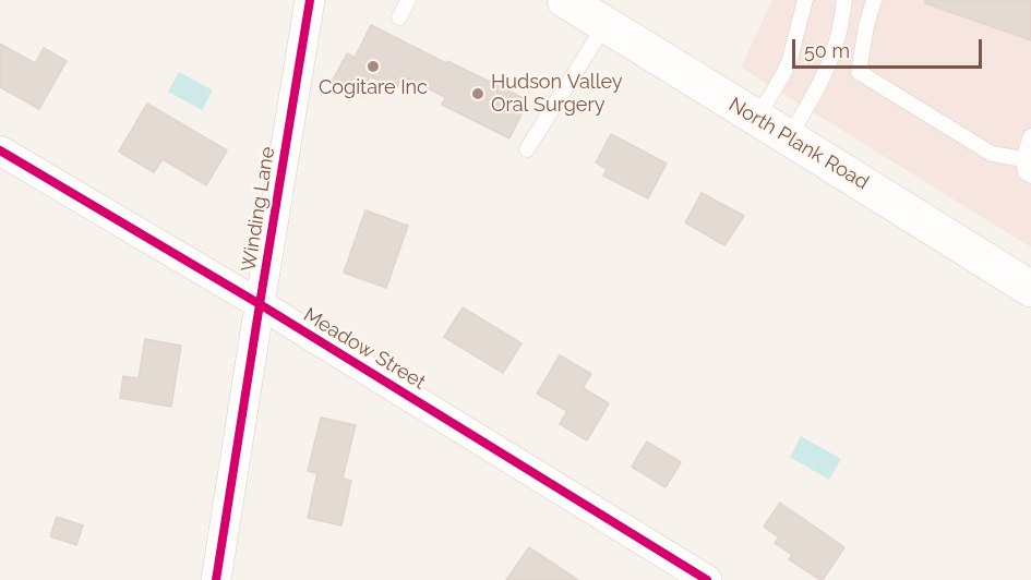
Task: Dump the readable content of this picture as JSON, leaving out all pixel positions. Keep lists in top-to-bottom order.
{
  "streets": {
    "main road": ["North Plank Road"],
    "street": ["Winding Lane", "Meadow Street"]
  },
  "crossings": [
    ["Winding Lane", "Meadow Street"]
  ],
  "places": ["Cogitare Inc", "Hudson Valley Oral Surgery"],
  "scale_bar": "50 m"
}
